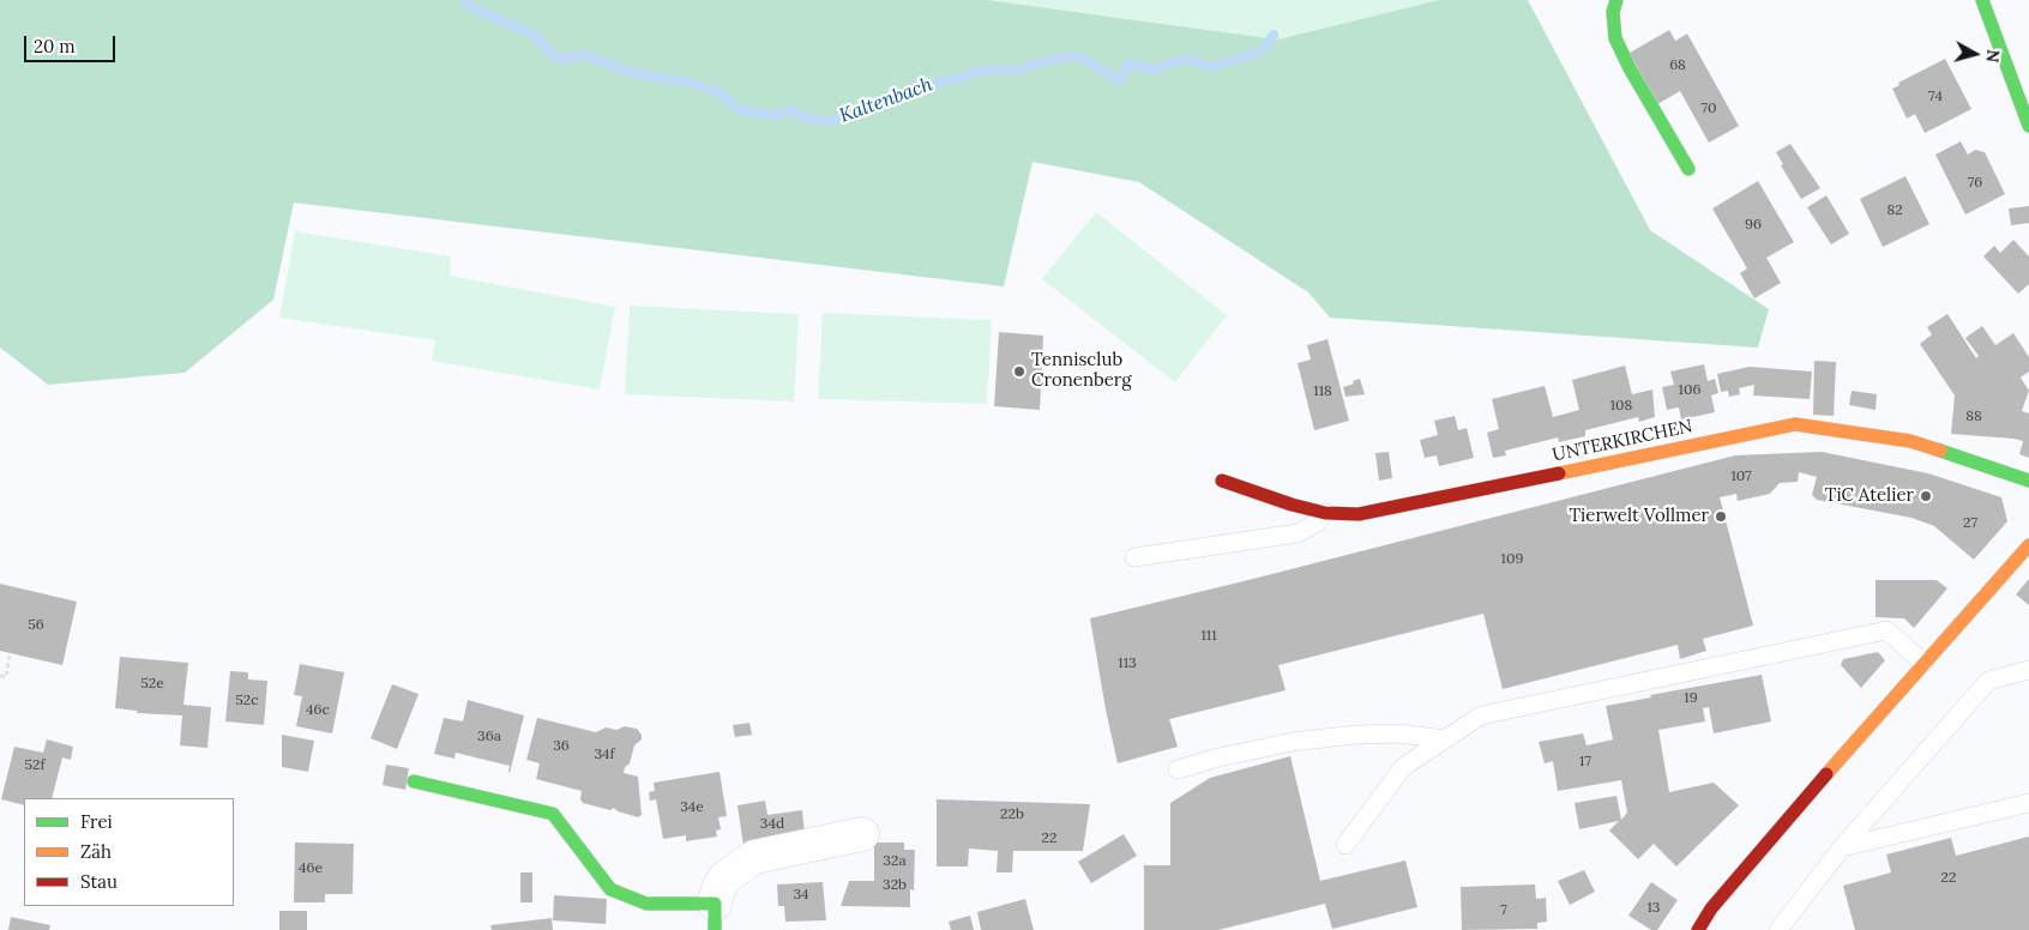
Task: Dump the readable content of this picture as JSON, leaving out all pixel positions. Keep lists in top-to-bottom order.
{
  "streets": {
    "street": ["UNTERKIRCHEN"]
  },
  "water": ["Kaltenbach"],
  "places": ["Tennisclub Cronenberg", "TiC Atelier", "Tierwelt Vollmer"],
  "house_numbers": [
    "68",
    "74",
    "70",
    "76",
    "82",
    "96",
    "106",
    "118",
    "108",
    "88",
    "107",
    "27",
    "109",
    "56",
    "111",
    "113",
    "52e",
    "19",
    "52c",
    "46c",
    "36a",
    "36",
    "34f",
    "17",
    "52f",
    "34e",
    "22b",
    "34d",
    "22",
    "32a",
    "46e",
    "22",
    "32b",
    "34",
    "13",
    "7"
  ],
  "legend": ["Frei", "Zäh", "Stau"],
  "scale_bar": "20 m",
  "north": "right"
}
